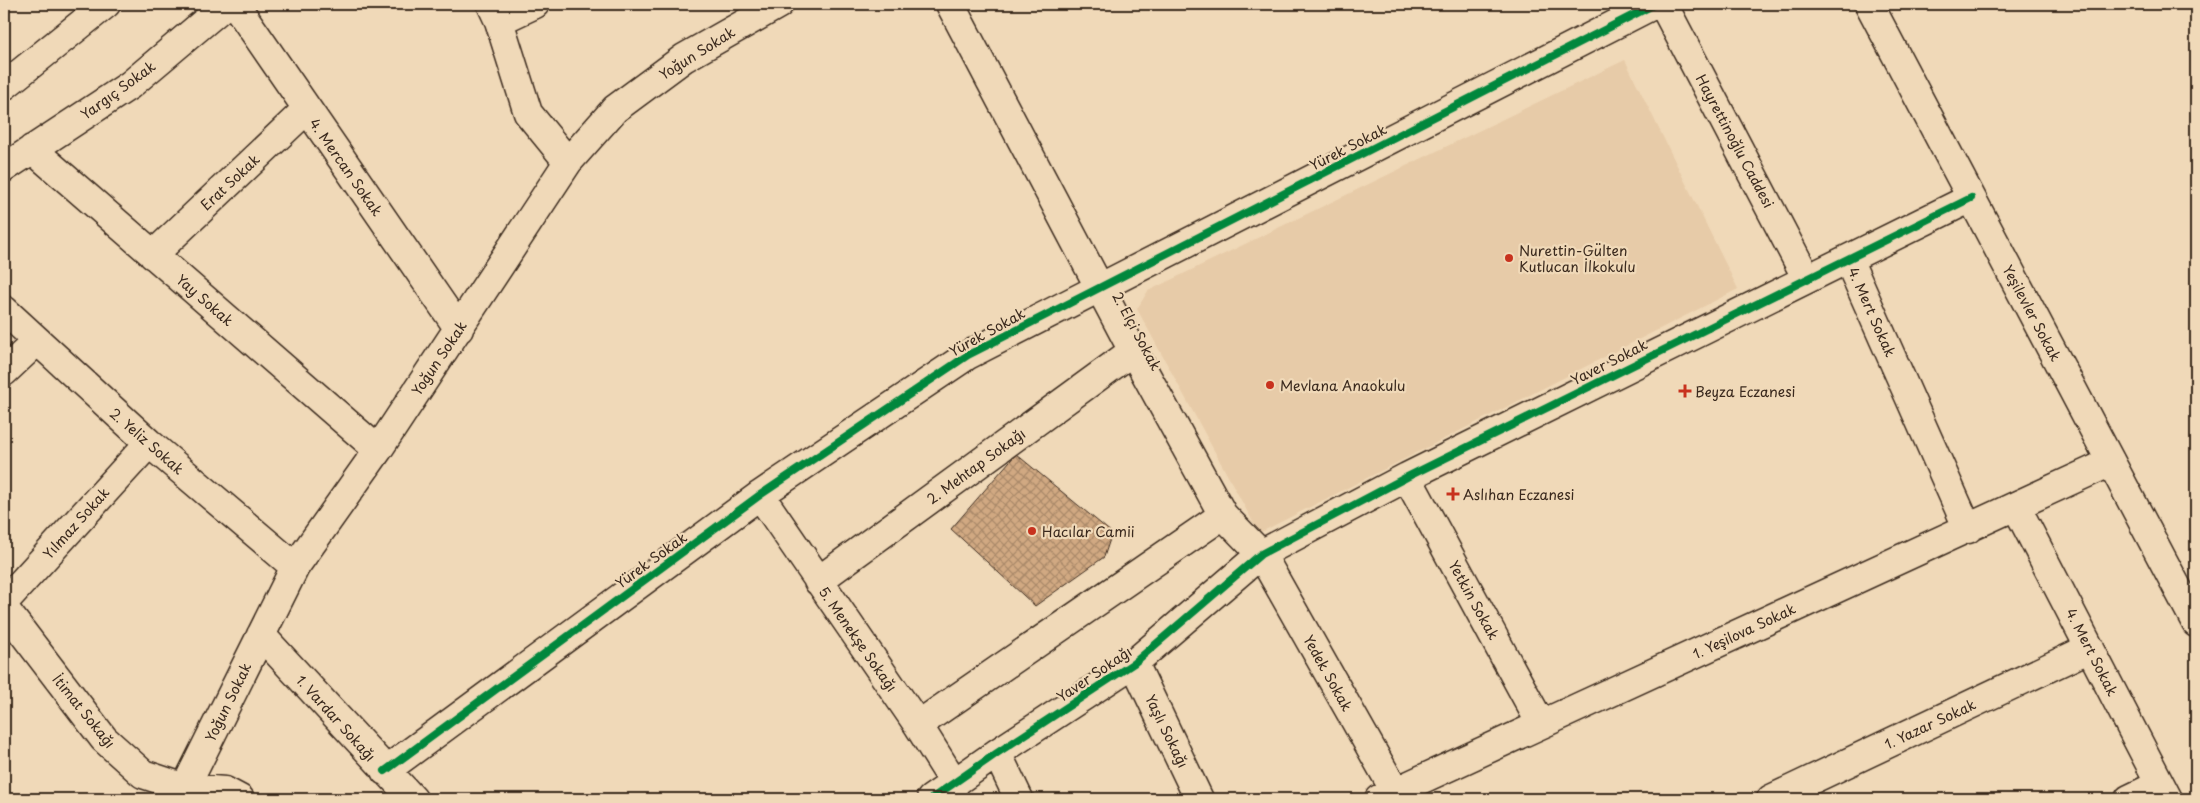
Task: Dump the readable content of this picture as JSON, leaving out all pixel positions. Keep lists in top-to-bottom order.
{
  "streets": {
    "street": [
      "Yoğun Sokak",
      "Yargıç Sokak",
      "Hayrettinoğlu Caddesi",
      "Yürek Sokak",
      "4. Mercan Sokak",
      "Erat Sokak",
      "Yay Sokak",
      "4. Mert Sokak",
      "Yeşilevler Sokak",
      "2. Elçi Sokak",
      "Yaver Sokak",
      "2. Yeliz Sokak",
      "2. Mehtap Sokağı",
      "Yılmaz Sokak",
      "Yetkin Sokak",
      "1. Yeşilova Sokak",
      "5. Menekşe Sokağı",
      "Yedek Sokak",
      "Yaver Sokağı",
      "İtimat Sokağı",
      "1. Vardar Sokağı",
      "1. Yazar Sokak",
      "Yaşlı Sokağı"
    ]
  },
  "crossings": [
    ["Yoğun Sokak", "4. Mercan Sokak"],
    ["Yoğun Sokak", "Yay Sokak"],
    ["Yoğun Sokak", "2. Yeliz Sokak"],
    ["Yoğun Sokak", "İtimat Sokağı"],
    ["Yoğun Sokak", "1. Vardar Sokağı"],
    ["Yargıç Sokak", "Yay Sokak"],
    ["Hayrettinoğlu Caddesi", "Yaver Sokak"],
    ["Yürek Sokak", "2. Elçi Sokak"],
    ["Yürek Sokak", "5. Menekşe Sokağı"],
    ["Yürek Sokak", "1. Vardar Sokağı"],
    ["4. Mercan Sokak", "Erat Sokak"],
    ["Erat Sokak", "Yay Sokak"],
    ["4. Mert Sokak", "Yaver Sokak"],
    ["4. Mert Sokak", "1. Yeşilova Sokak"],
    ["4. Mert Sokak", "1. Yazar Sokak"],
    ["Yeşilevler Sokak", "Yaver Sokak"],
    ["Yeşilevler Sokak", "1. Yeşilova Sokak"],
    ["2. Elçi Sokak", "Yaver Sokak"],
    ["2. Elçi Sokak", "2. Mehtap Sokağı"],
    ["2. Elçi Sokak", "Yedek Sokak"],
    ["2. Elçi Sokak", "Yaver Sokağı"],
    ["Yaver Sokak", "Yetkin Sokak"],
    ["Yaver Sokak", "Yedek Sokak"],
    ["Yaver Sokak", "Yaver Sokağı"],
    ["2. Yeliz Sokak", "Yılmaz Sokak"],
    ["2. Mehtap Sokağı", "5. Menekşe Sokağı"],
    ["Yetkin Sokak", "1. Yeşilova Sokak"],
    ["1. Yeşilova Sokak", "Yedek Sokak"],
    ["5. Menekşe Sokağı", "Yaver Sokağı"],
    ["Yedek Sokak", "Yaver Sokağı"],
    ["Yaver Sokağı", "Yaşlı Sokağı"]
  ],
  "places": {
    "other": ["Nurettin-Gülten Kutlucan İlkokulu", "Mevlana Anaokulu", "Hacılar Camii"],
    "health": ["Beyza Eczanesi", "Aslıhan Eczanesi"]
  }
}
